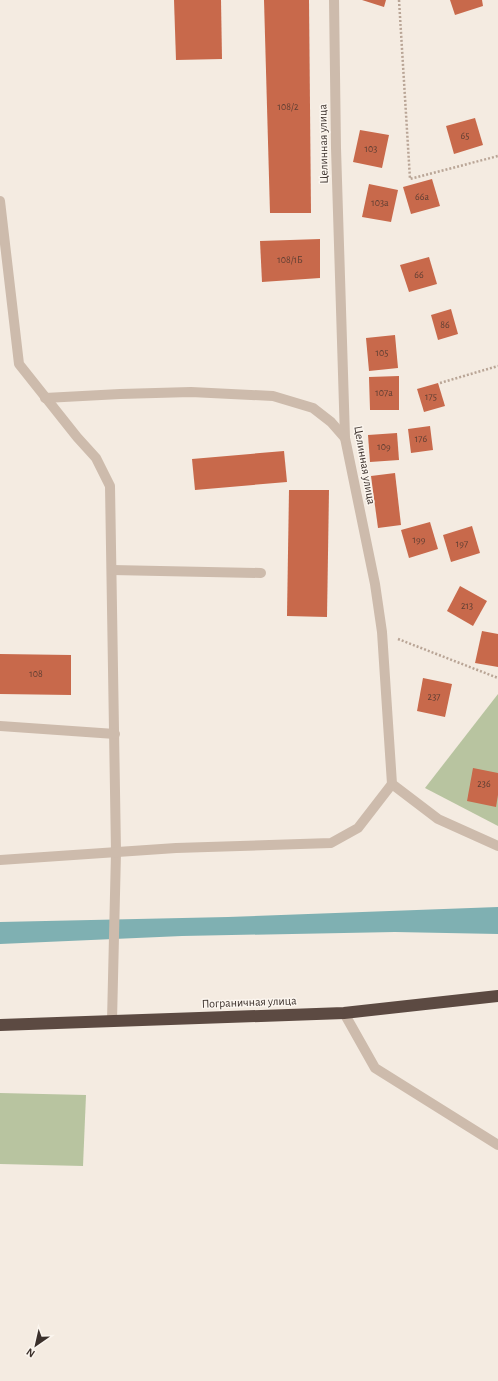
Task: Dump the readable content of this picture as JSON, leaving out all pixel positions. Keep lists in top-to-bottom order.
{
  "streets": {
    "highway": ["Пограничная улица"],
    "street": ["Целинная улица"]
  },
  "house_numbers": [
    "108/2",
    "65",
    "103",
    "66а",
    "103а",
    "108/1Б",
    "66",
    "86",
    "105",
    "107а",
    "175",
    "176",
    "109",
    "199",
    "197",
    "213",
    "108",
    "237",
    "236"
  ],
  "north": "bottom left"
}
